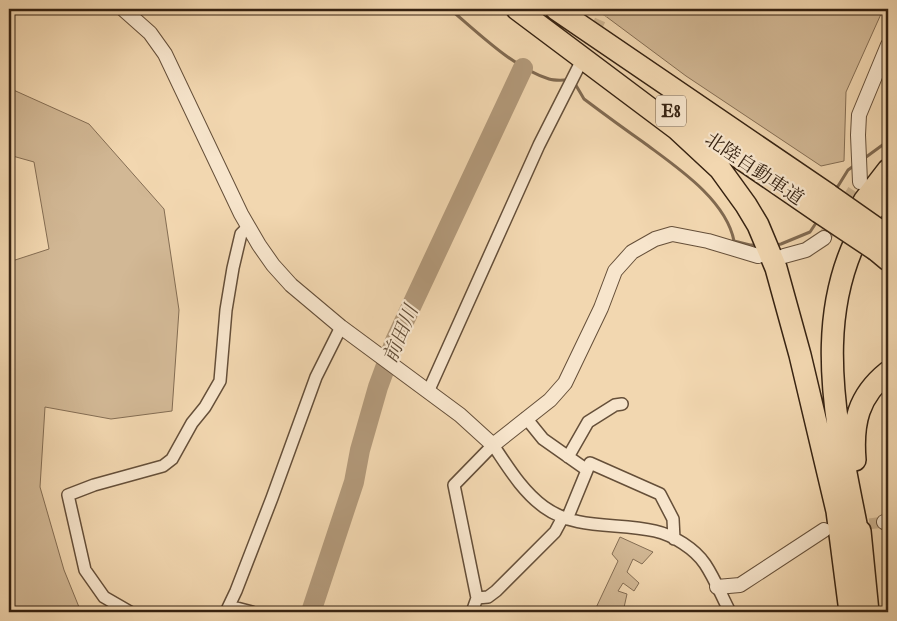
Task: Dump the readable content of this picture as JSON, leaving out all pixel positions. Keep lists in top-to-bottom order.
{
  "streets": {
    "highway": ["E8", "北陸自動車道"]
  },
  "water": ["前田川"]
}
